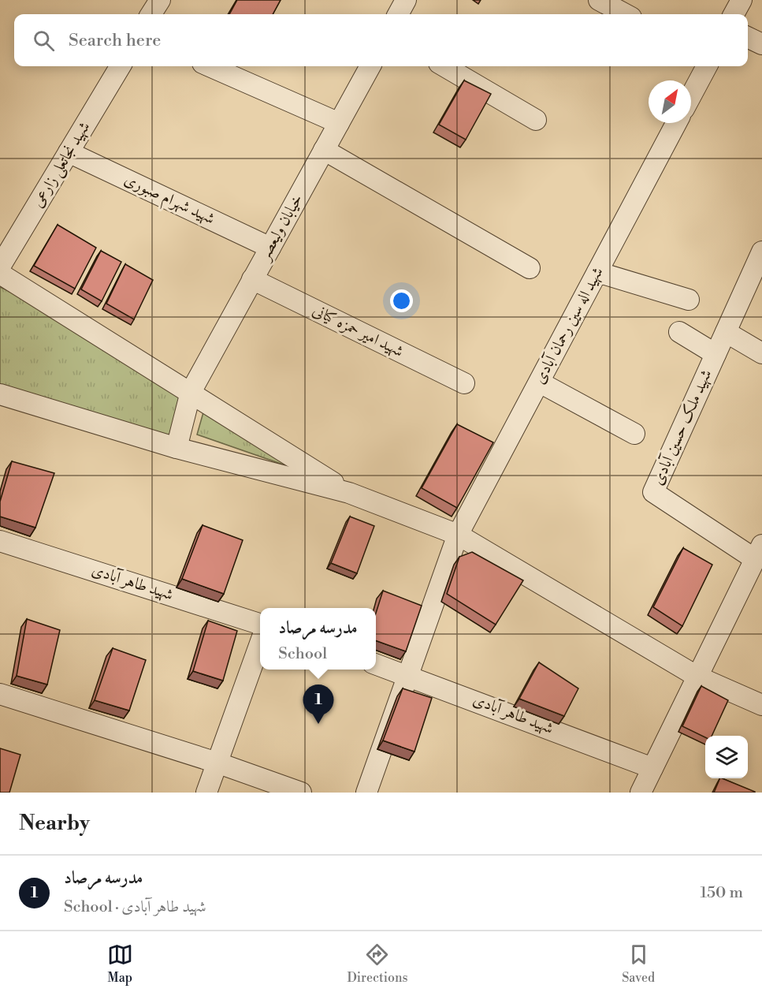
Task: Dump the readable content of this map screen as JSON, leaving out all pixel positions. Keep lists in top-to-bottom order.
{
  "streets": {
    "street": [
      "شهید نجاتعلی زارعی",
      "شهید شهرام صبوری",
      "خیابان ولیعصر",
      "شهید اله سین رحمان آبادی",
      "شهید امیر حمزه کیانی",
      "شهید ملک حسین آبادی",
      "شهید طاهر آبادی"
    ]
  },
  "crossings": [
    ["شهید نجاتعلی زارعی", "شهید شهرام صبوری"],
    ["شهید شهرام صبوری", "خیابان ولیعصر"],
    ["خیابان ولیعصر", "شهید امیر حمزه کیانی"],
    ["شهید اله سین رحمان آبادی", "شهید طاهر آبادی"]
  ],
  "north": "top right",
  "page": {
    "search": "Search here",
    "popup": ["مدرسه مرصاد", "School"],
    "pins": "1",
    "heading": "Nearby",
    "list": [
      {
        "mark": "1",
        "name": "مدرسه مرصاد",
        "note": "School · شهید طاهر آبادی",
        "value": "150 m"
      }
    ],
    "nav": ["Map", "Directions", "Saved"]
  }
}
